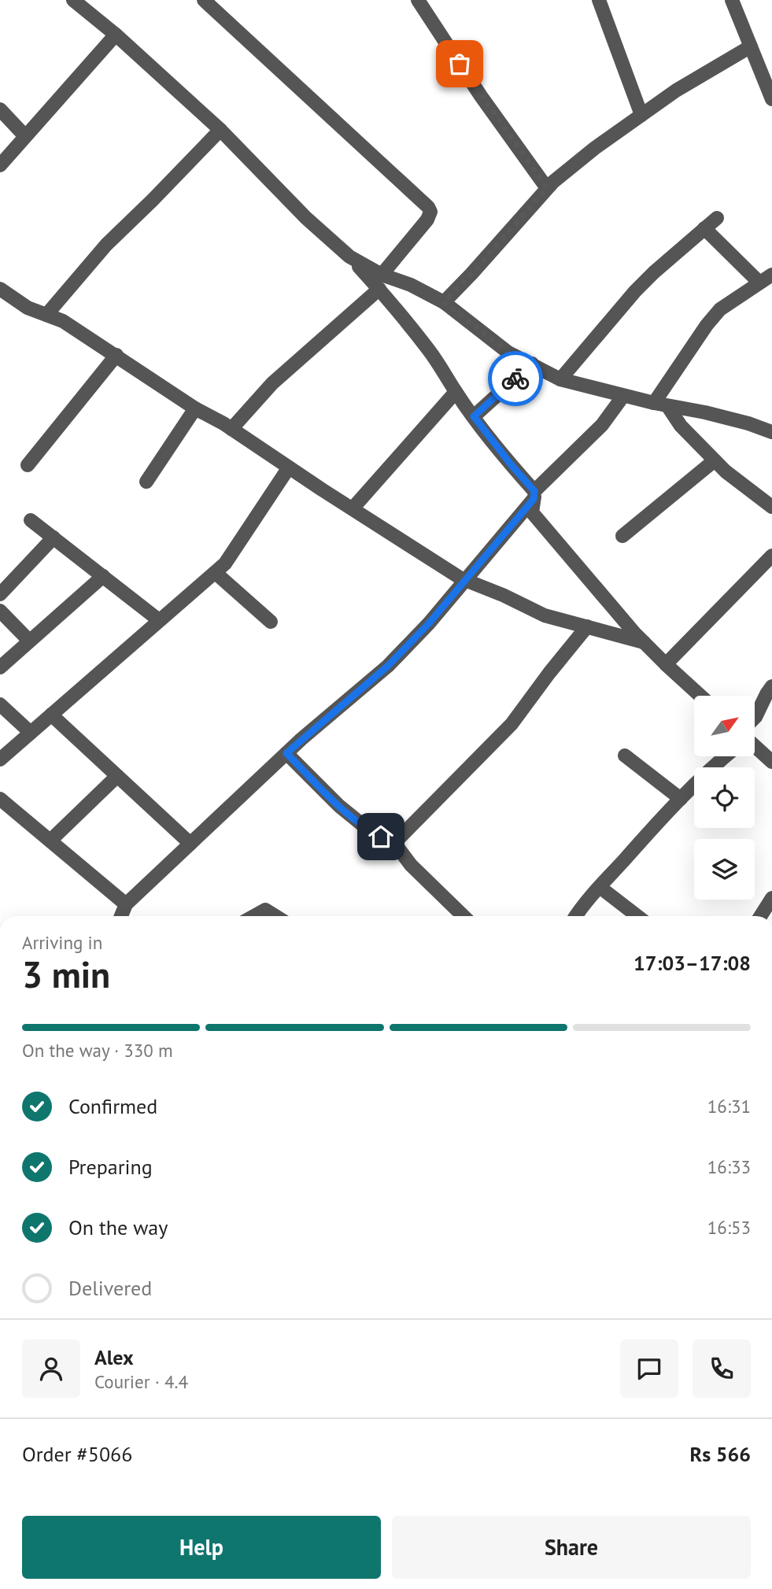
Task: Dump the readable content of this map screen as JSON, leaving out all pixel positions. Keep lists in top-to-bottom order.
{
  "north": "top right",
  "page": {
    "heading": ["3 min", "Arriving in", "17:03–17:08"],
    "panel": [
      "Alex",
      "Courier · 4.4",
      "Order #5066",
      "Rs 566"
    ],
    "bar": "On the way · 330 m",
    "list": [
      ["Confirmed", "16:31"],
      ["Preparing", "16:33"],
      ["On the way", "16:53"],
      "Delivered"
    ],
    "buttons": ["Help", "Share"]
  }
}
